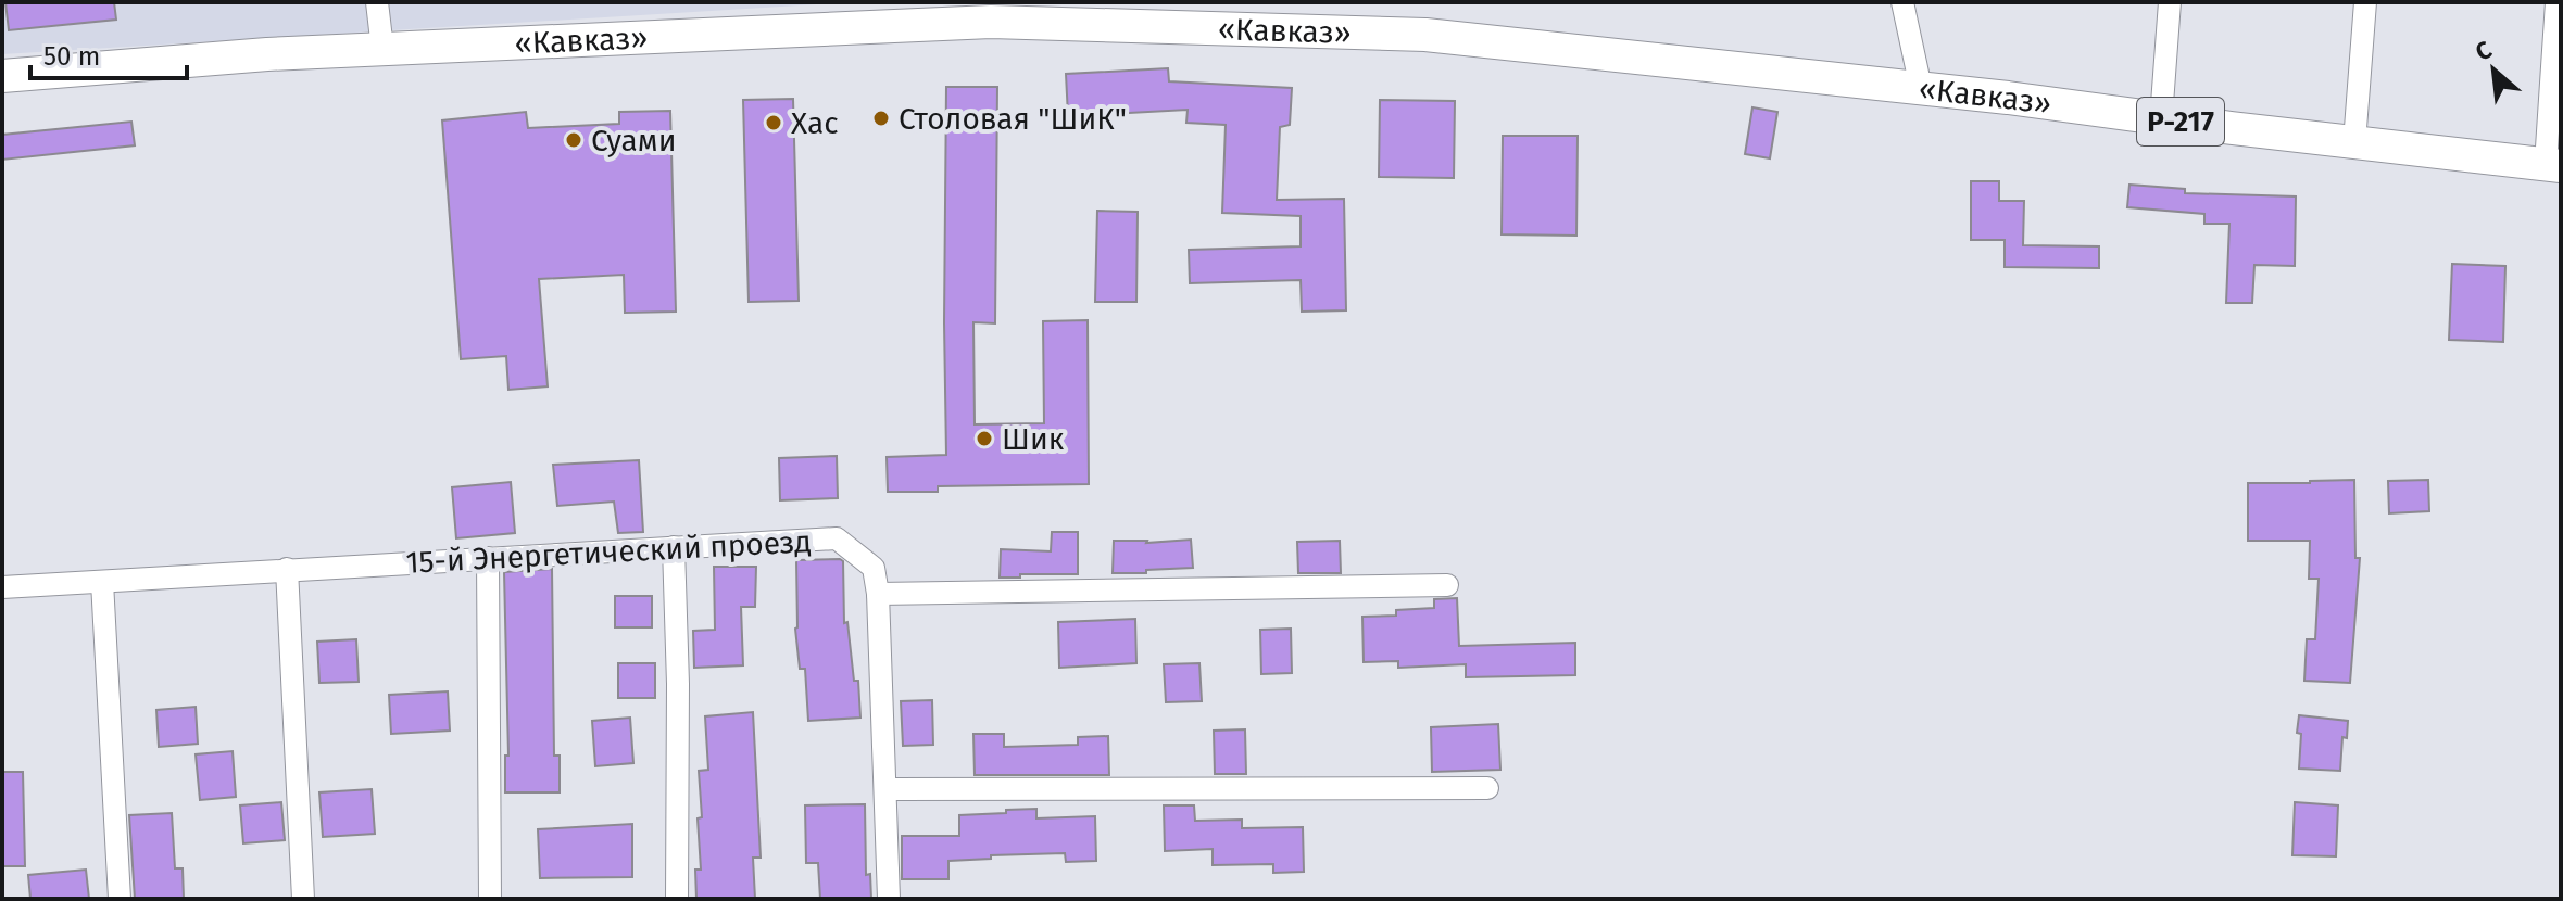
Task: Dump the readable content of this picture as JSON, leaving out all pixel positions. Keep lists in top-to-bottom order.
{
  "streets": {
    "highway": ["«Кавказ»", "Р-217"],
    "street": ["15-й Энергетический проезд"]
  },
  "places": [
    "Столовая \"ШиК\"",
    "Хас",
    "Суами",
    "Шик"
  ],
  "scale_bar": "50 m",
  "north": "top left"
}
